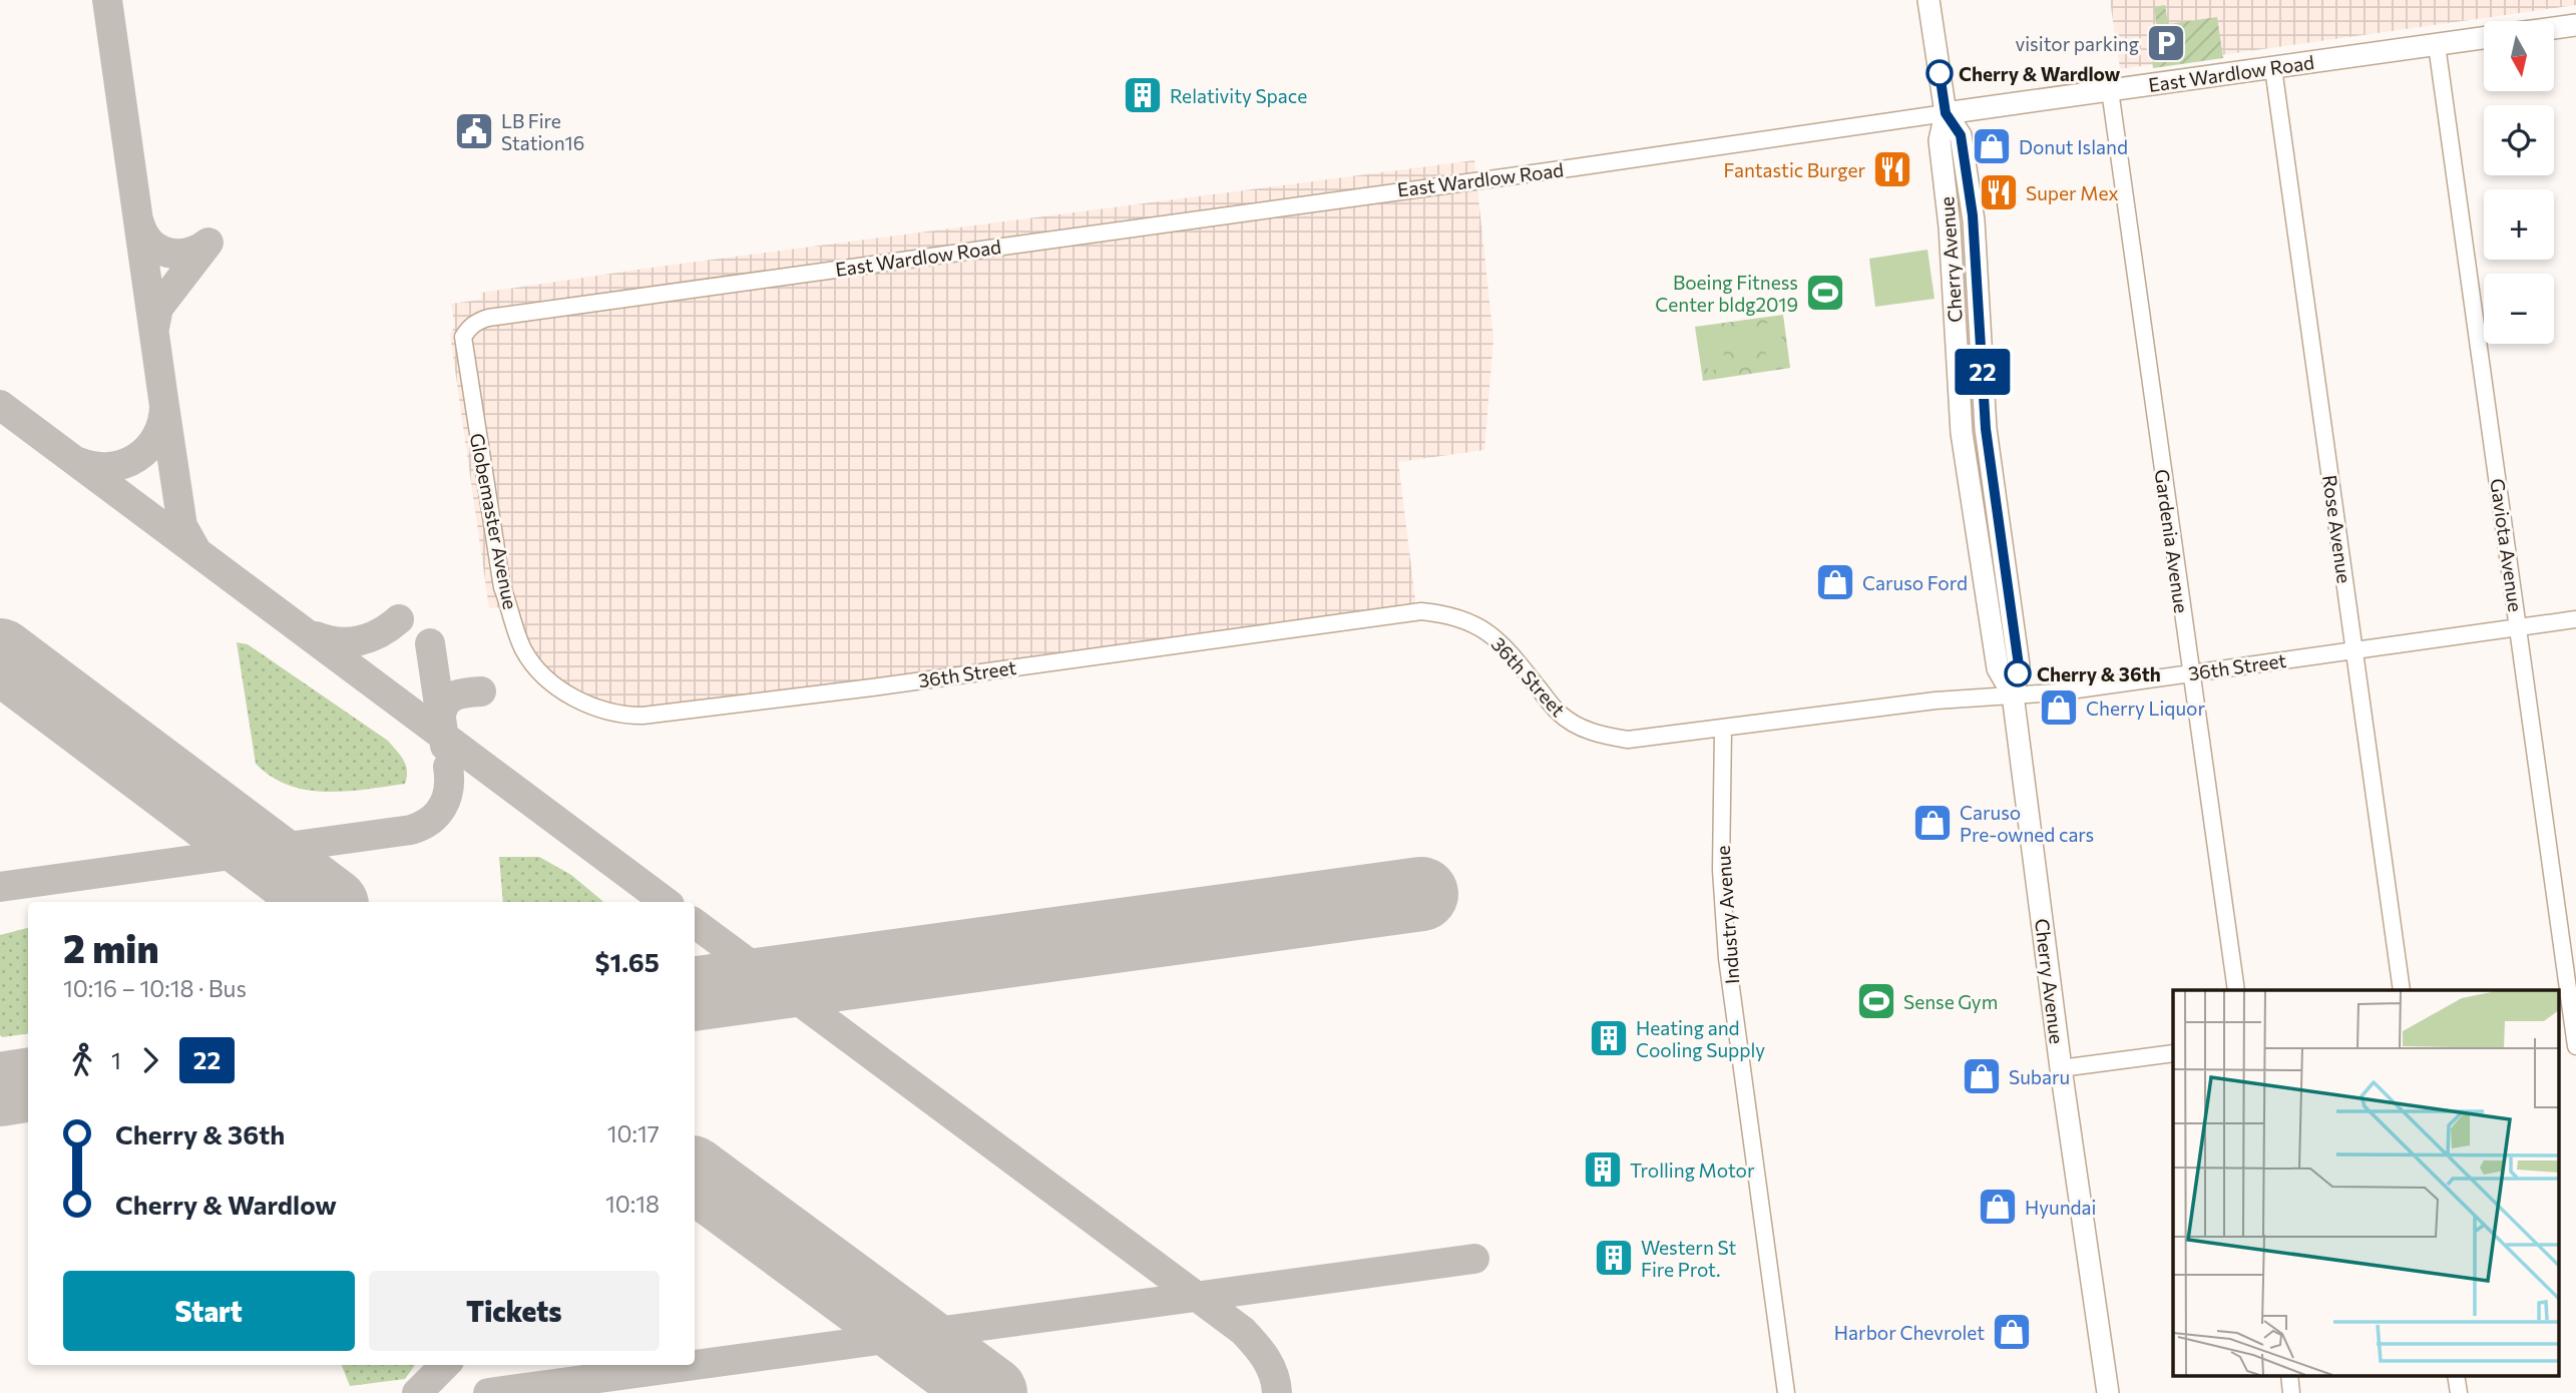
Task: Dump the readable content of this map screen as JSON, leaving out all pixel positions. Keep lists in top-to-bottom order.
{
  "streets": {
    "main road": ["East Wardlow Road", "Cherry Avenue"],
    "street": [
      "Globemaster Avenue",
      "Rose Avenue",
      "Gardenia Avenue",
      "Gaviota Avenue",
      "36th Street",
      "Industry Avenue"
    ]
  },
  "crossings": [
    ["East Wardlow Road", "Cherry Avenue"],
    ["East Wardlow Road", "Globemaster Avenue"],
    ["East Wardlow Road", "Rose Avenue"],
    ["East Wardlow Road", "Gardenia Avenue"],
    ["East Wardlow Road", "Gaviota Avenue"],
    ["Cherry Avenue", "36th Street"],
    ["Globemaster Avenue", "36th Street"],
    ["Rose Avenue", "36th Street"],
    ["Gardenia Avenue", "36th Street"],
    ["Gaviota Avenue", "36th Street"],
    ["36th Street", "Industry Avenue"]
  ],
  "places": {
    "parking": ["visitor parking"],
    "other": ["Cherry & Wardlow", "Cherry & 36th"],
    "building": [
      "Relativity Space",
      "Heating and Cooling Supply",
      "Trolling Motor",
      "Western St Fire Prot."
    ],
    "public building": ["LB Fire Station16"],
    "shop": [
      "Donut Island",
      "Caruso Ford",
      "Cherry Liquor",
      "Caruso Pre-owned cars",
      "Subaru",
      "Hyundai",
      "Harbor Chevrolet"
    ],
    "restaurant": ["Fantastic Burger", "Super Mex"],
    "sports": ["Boeing Fitness Center bldg2019", "Sense Gym"]
  },
  "lines": ["bus line 22"],
  "north": "bottom",
  "page": {
    "on_map": "22",
    "map_buttons": ["+", "−"],
    "heading": ["2 min", "10:16 – 10:18 · Bus", "$1.65"],
    "legs": ["1", "22"],
    "list": [
      {
        "name": "Cherry & 36th",
        "value": "10:17"
      },
      {
        "name": "Cherry & Wardlow",
        "value": "10:18"
      }
    ],
    "buttons": ["Start", "Tickets"]
  }
}
